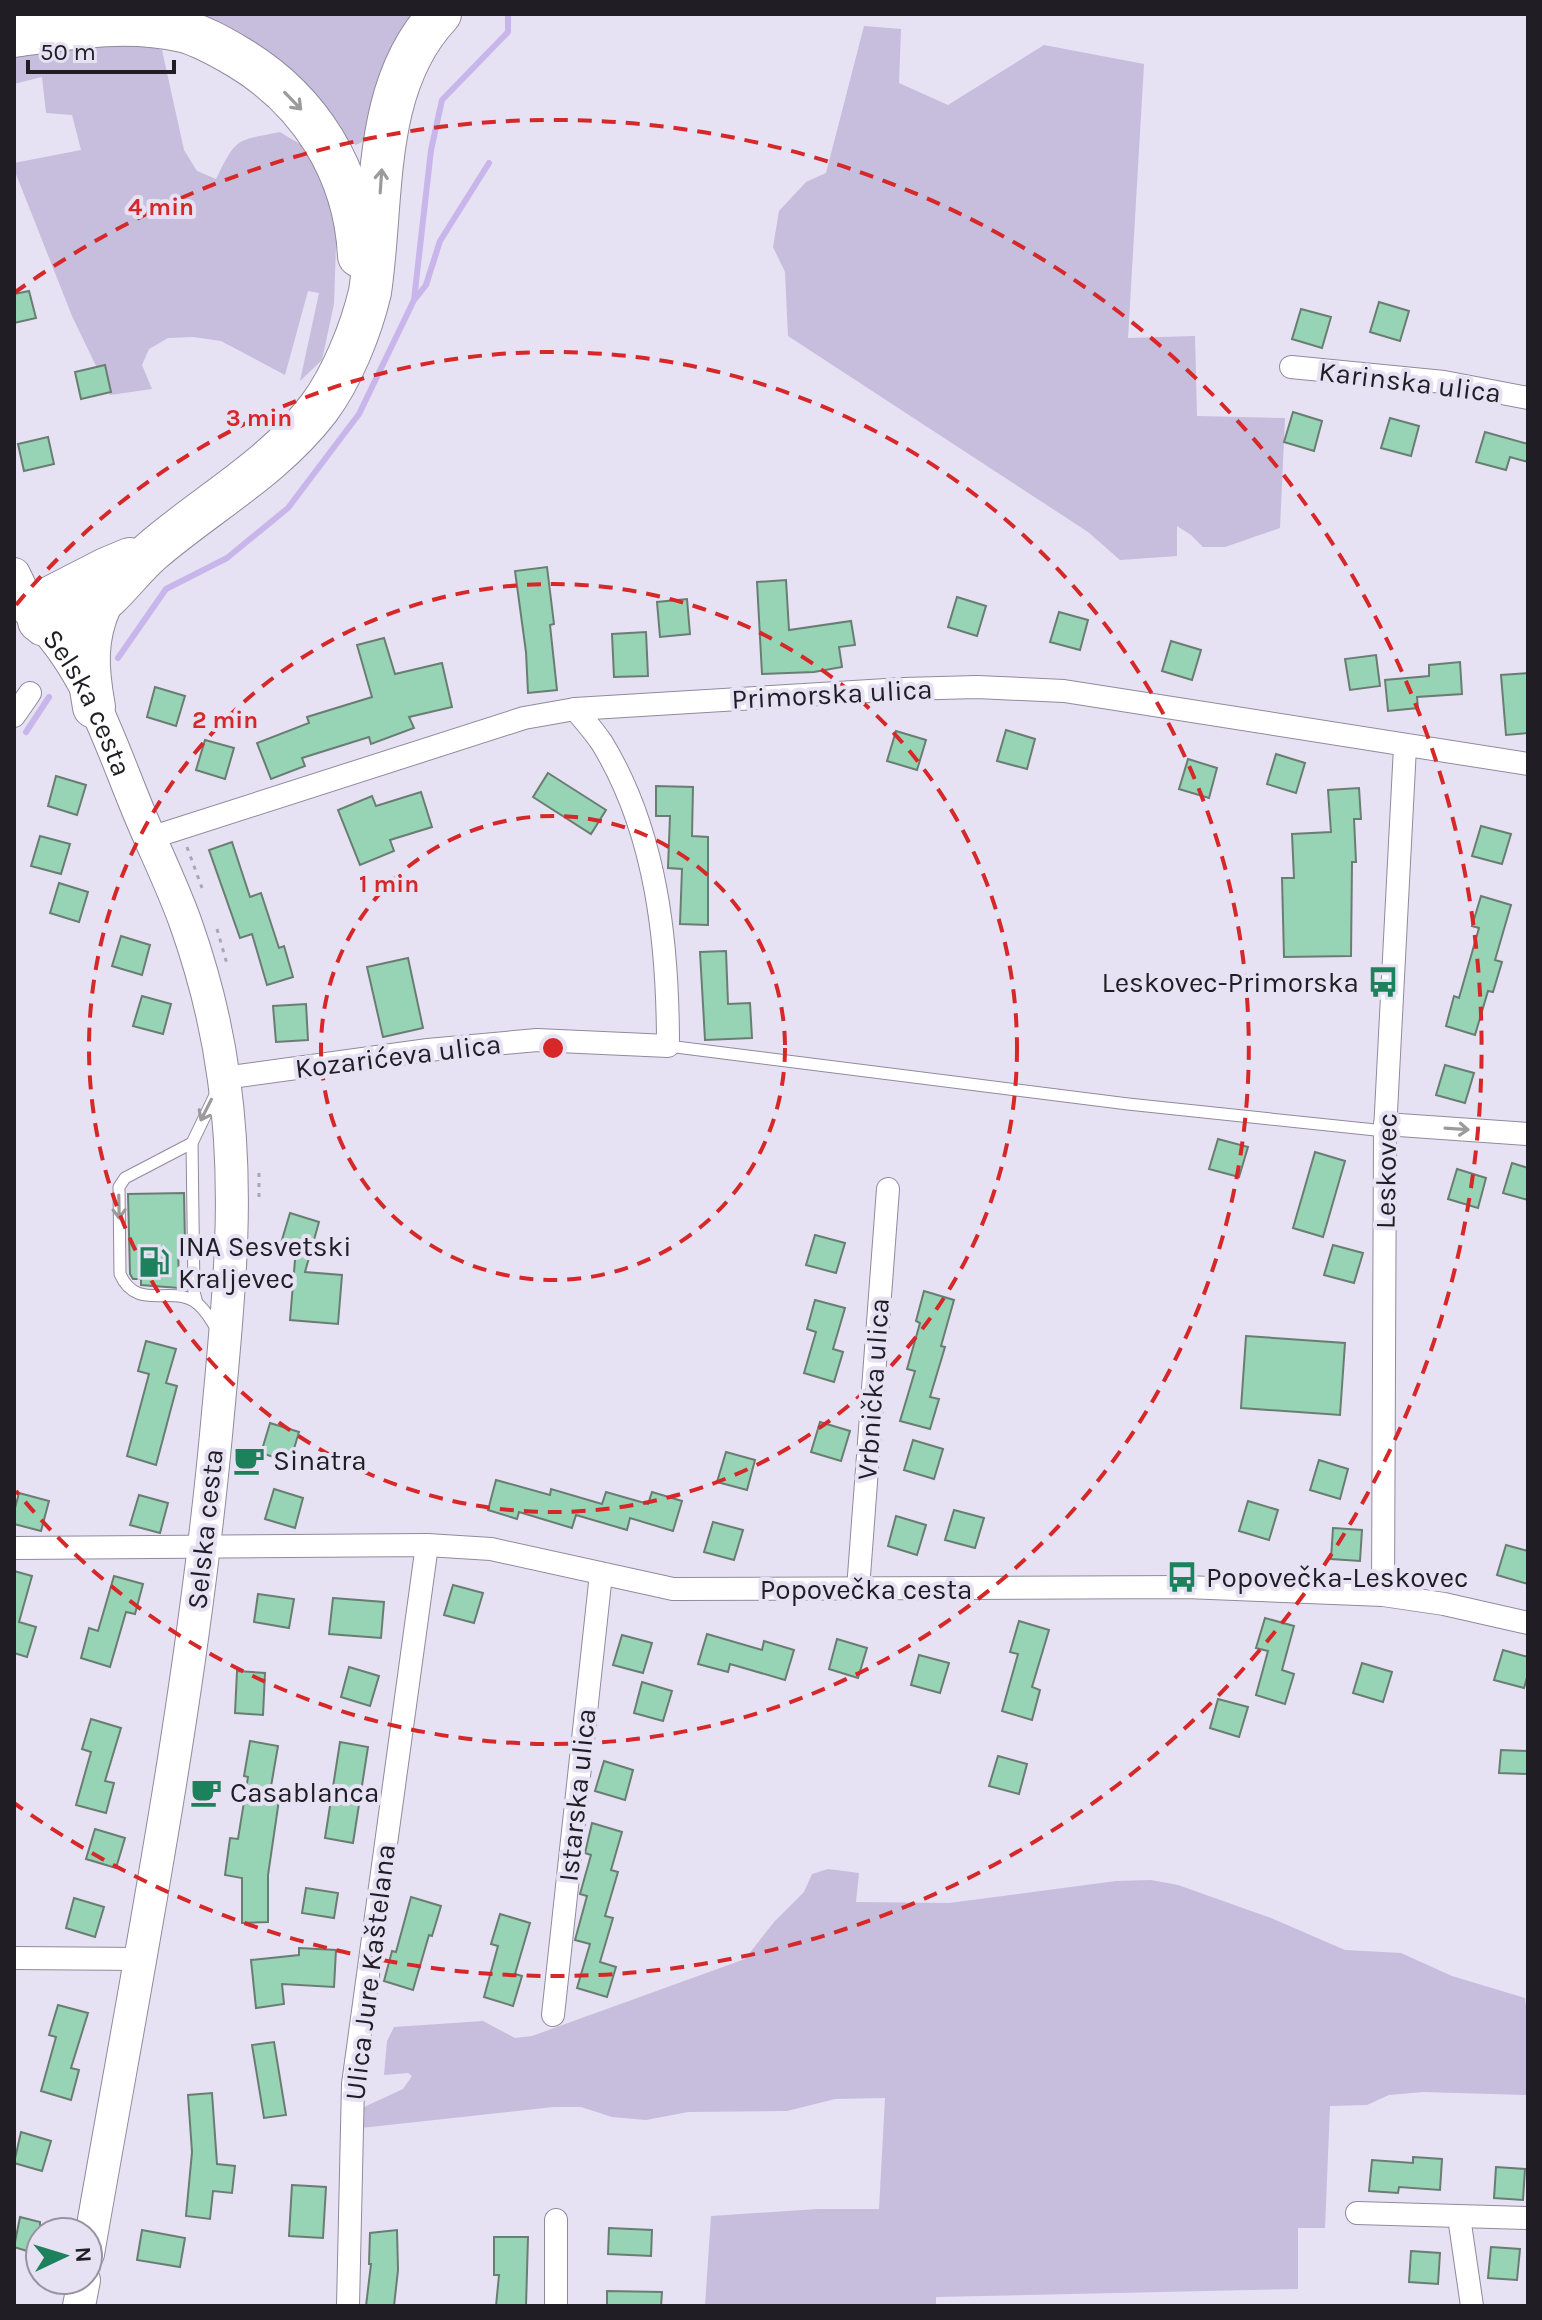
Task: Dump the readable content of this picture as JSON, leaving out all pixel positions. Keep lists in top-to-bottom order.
{
  "streets": {
    "main road": ["Selska cesta"],
    "street": [
      "Karinska ulica",
      "Primorska ulica",
      "Kozarićeva ulica",
      "Leskovec",
      "Vrbnička ulica",
      "Popovečka cesta",
      "Istarska ulica",
      "Ulica Jure Kaštelana"
    ]
  },
  "crossings": [
    ["Primorska ulica", "Selska cesta"],
    ["Primorska ulica", "Leskovec"],
    ["Selska cesta", "Kozarićeva ulica"],
    ["Selska cesta", "Popovečka cesta"],
    ["Leskovec", "Popovečka cesta"],
    ["Vrbnička ulica", "Popovečka cesta"],
    ["Popovečka cesta", "Istarska ulica"],
    ["Popovečka cesta", "Ulica Jure Kaštelana"]
  ],
  "places": {
    "bus stop": ["Leskovec-Primorska", "Popovečka-Leskovec"],
    "fuel station": ["INA Sesvetski Kraljevec"],
    "cafe": ["Sinatra", "Casablanca"]
  },
  "scale_bar": "50 m",
  "north": "right",
  "rings": [
    "4 min",
    "3 min",
    "2 min",
    "1 min"
  ]
}
